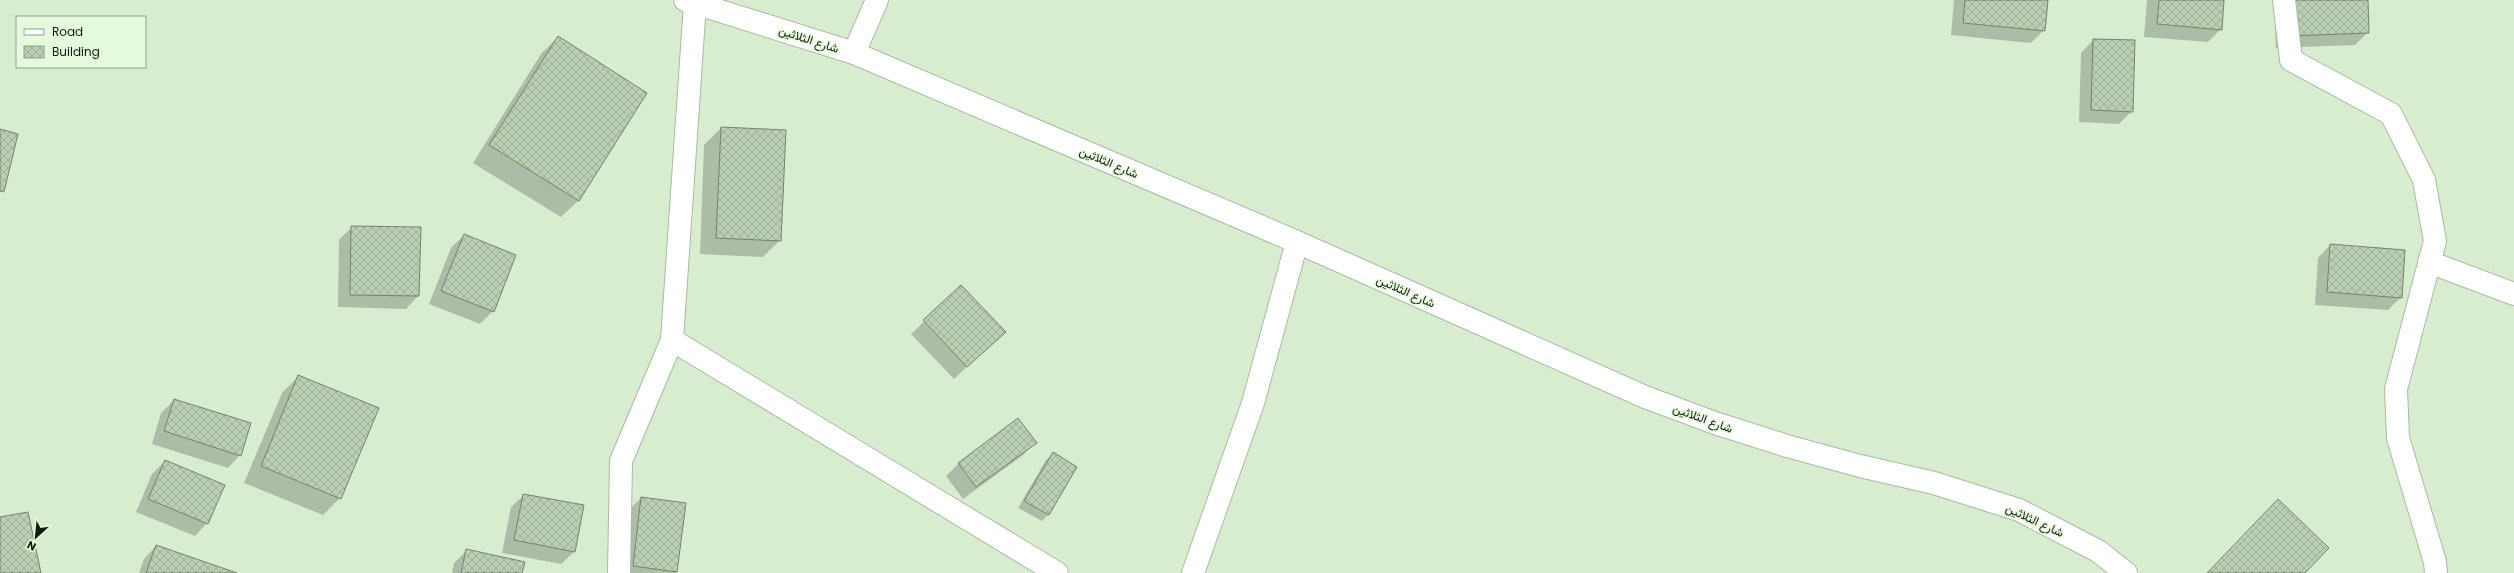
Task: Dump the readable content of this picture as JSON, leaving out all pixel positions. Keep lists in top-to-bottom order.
{
  "streets": {
    "street": ["شارع الثلاثين"]
  },
  "legend": ["Road", "Building"],
  "north": "bottom left"
}
